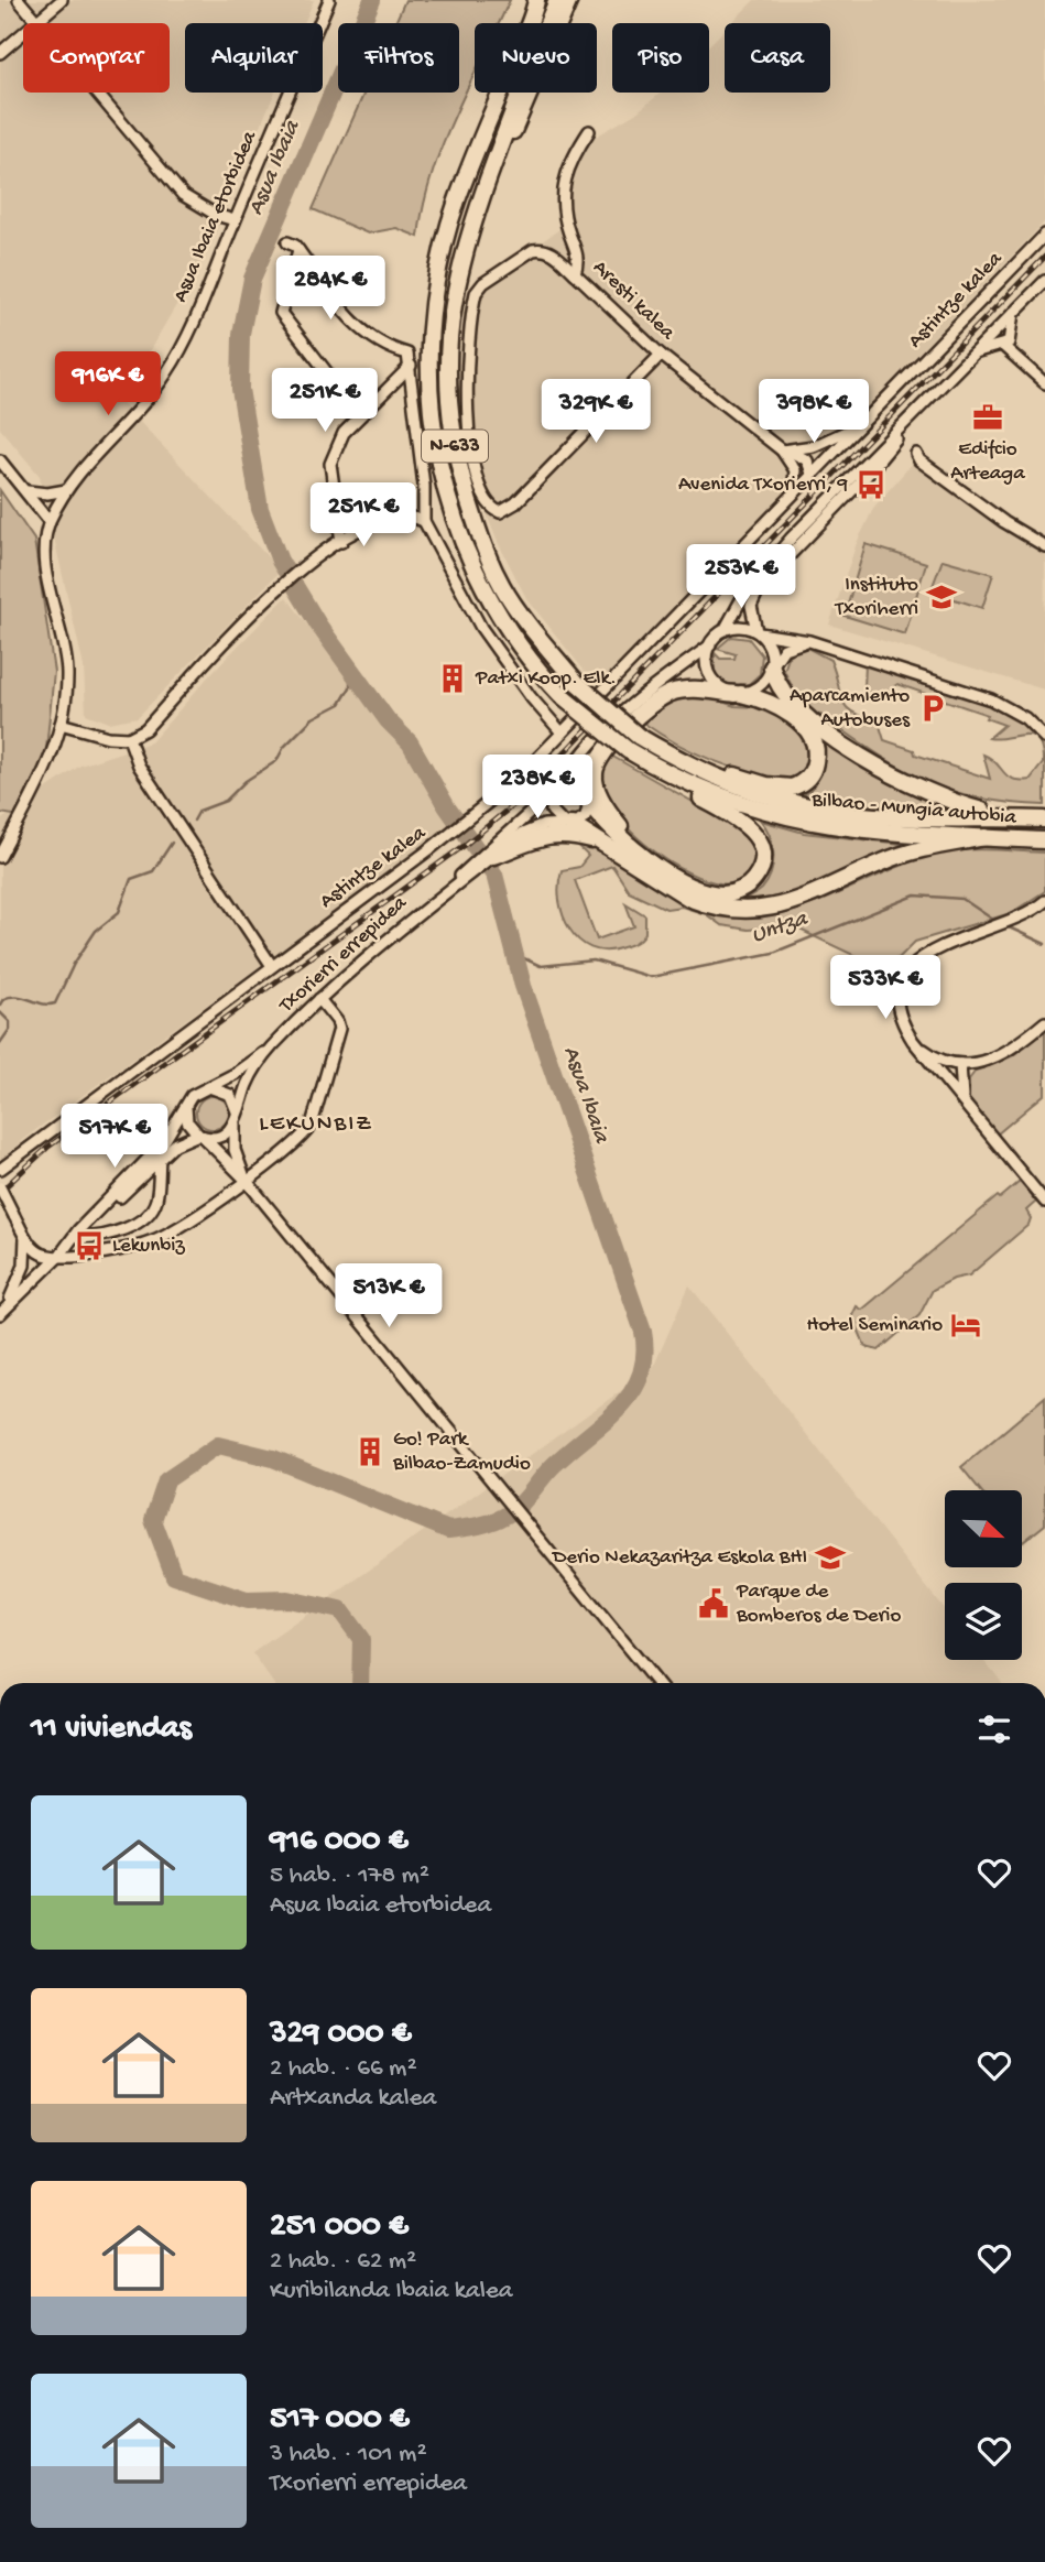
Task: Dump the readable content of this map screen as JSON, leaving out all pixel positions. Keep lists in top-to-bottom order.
{
  "streets": {
    "highway": ["N-633", "Bilbao - Mungia autobia"],
    "street": [
      "Asua Ibaia etorbidea",
      "Aresti kalea",
      "Astintze kalea",
      "Txorierri errepidea"
    ]
  },
  "crossings": [
    ["Aresti kalea", "Astintze kalea"],
    ["N-633", "Bilbao - Mungia autobia"]
  ],
  "districts": ["LEKUNBIZ"],
  "water": ["Asua Ibaia", "Untza"],
  "places": {
    "office": ["Edifcio Arteaga"],
    "bus stop": ["Avenida Txorierri, 9", "Lekunbiz"],
    "school or university": ["Instituto Txoriherri", "Derio Nekazaritza Eskola BHI"],
    "building": ["Patxi Koop. Elk.", "Go! Park Bilbao-Zamudio"],
    "parking": ["Aparcamiento Autobuses"],
    "hotel": ["Hotel Seminario"],
    "public building": ["Parque de Bomberos de Derio"]
  },
  "north": "bottom right",
  "page": {
    "chip": [
      "Comprar",
      "Alquilar",
      "Filtros",
      "Nuevo",
      "Piso",
      "Casa"
    ],
    "price": [
      "284K €",
      "916K €",
      "251K €",
      "329K €",
      "398K €",
      "251K €",
      "253K €",
      "238K €",
      "533K €",
      "517K €",
      "513K €"
    ],
    "heading": "11 viviendas",
    "list": [
      {
        "name": "916 000 €",
        "note": "5 hab. · 178 m² · Asua Ibaia etorbidea"
      },
      {
        "name": "329 000 €",
        "note": "2 hab. · 66 m² · Artxanda kalea"
      },
      {
        "name": "251 000 €",
        "note": "2 hab. · 62 m² · Kuribilanda Ibaia kalea"
      },
      {
        "name": "517 000 €",
        "note": "3 hab. · 101 m² · Txorierri errepidea"
      }
    ]
  }
}
